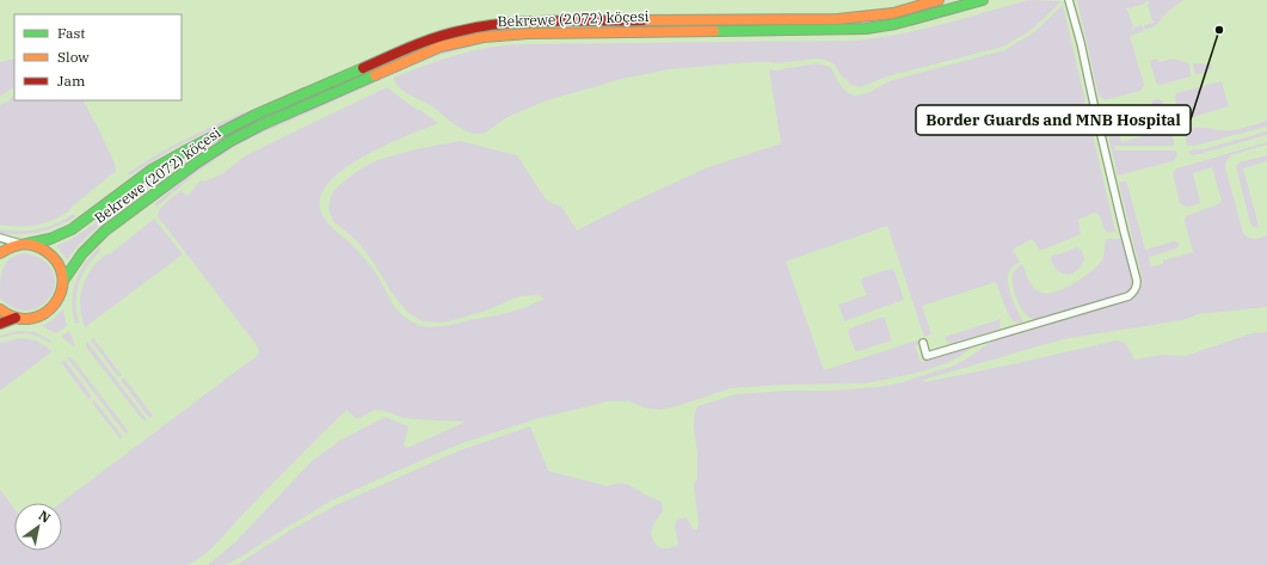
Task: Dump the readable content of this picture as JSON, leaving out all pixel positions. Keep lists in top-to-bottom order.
{
  "streets": {
    "main road": ["Bekrewe (2072) köçesi"]
  },
  "places": ["Border Guards and MNB Hospital"],
  "legend": ["Fast", "Slow", "Jam"],
  "north": "top right"
}
